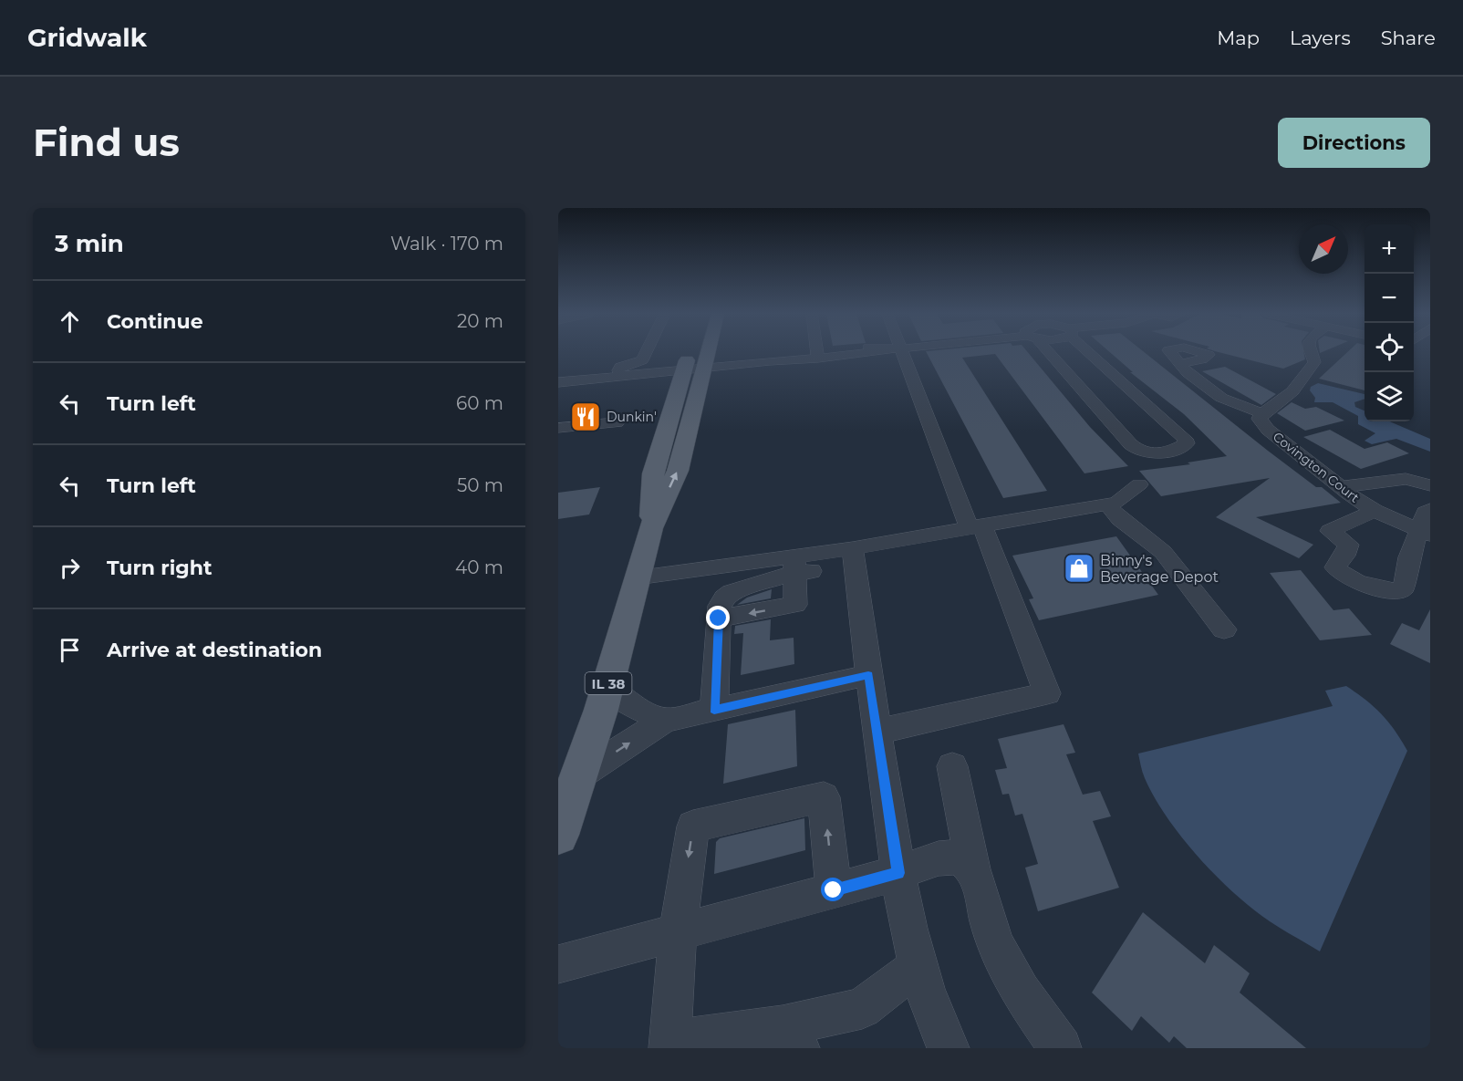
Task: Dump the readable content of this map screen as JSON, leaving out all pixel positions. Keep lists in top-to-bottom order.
{
  "streets": {
    "main road": ["IL 38"],
    "street": ["Covington Court"]
  },
  "places": {
    "restaurant": ["Dunkin'"],
    "shop": ["Binny's Beverage Depot"]
  },
  "north": "top right",
  "page": {
    "header": "Gridwalk",
    "nav": ["Map", "Layers", "Share"],
    "buttons": "Directions",
    "title": "Find us",
    "heading": ["3 min", "Walk · 170 m"],
    "map_buttons": ["+", "−"],
    "list": [
      ["Continue", "20 m"],
      ["Turn left", "60 m"],
      ["Turn left", "50 m"],
      ["Turn right", "40 m"],
      "Arrive at destination"
    ]
  }
}
